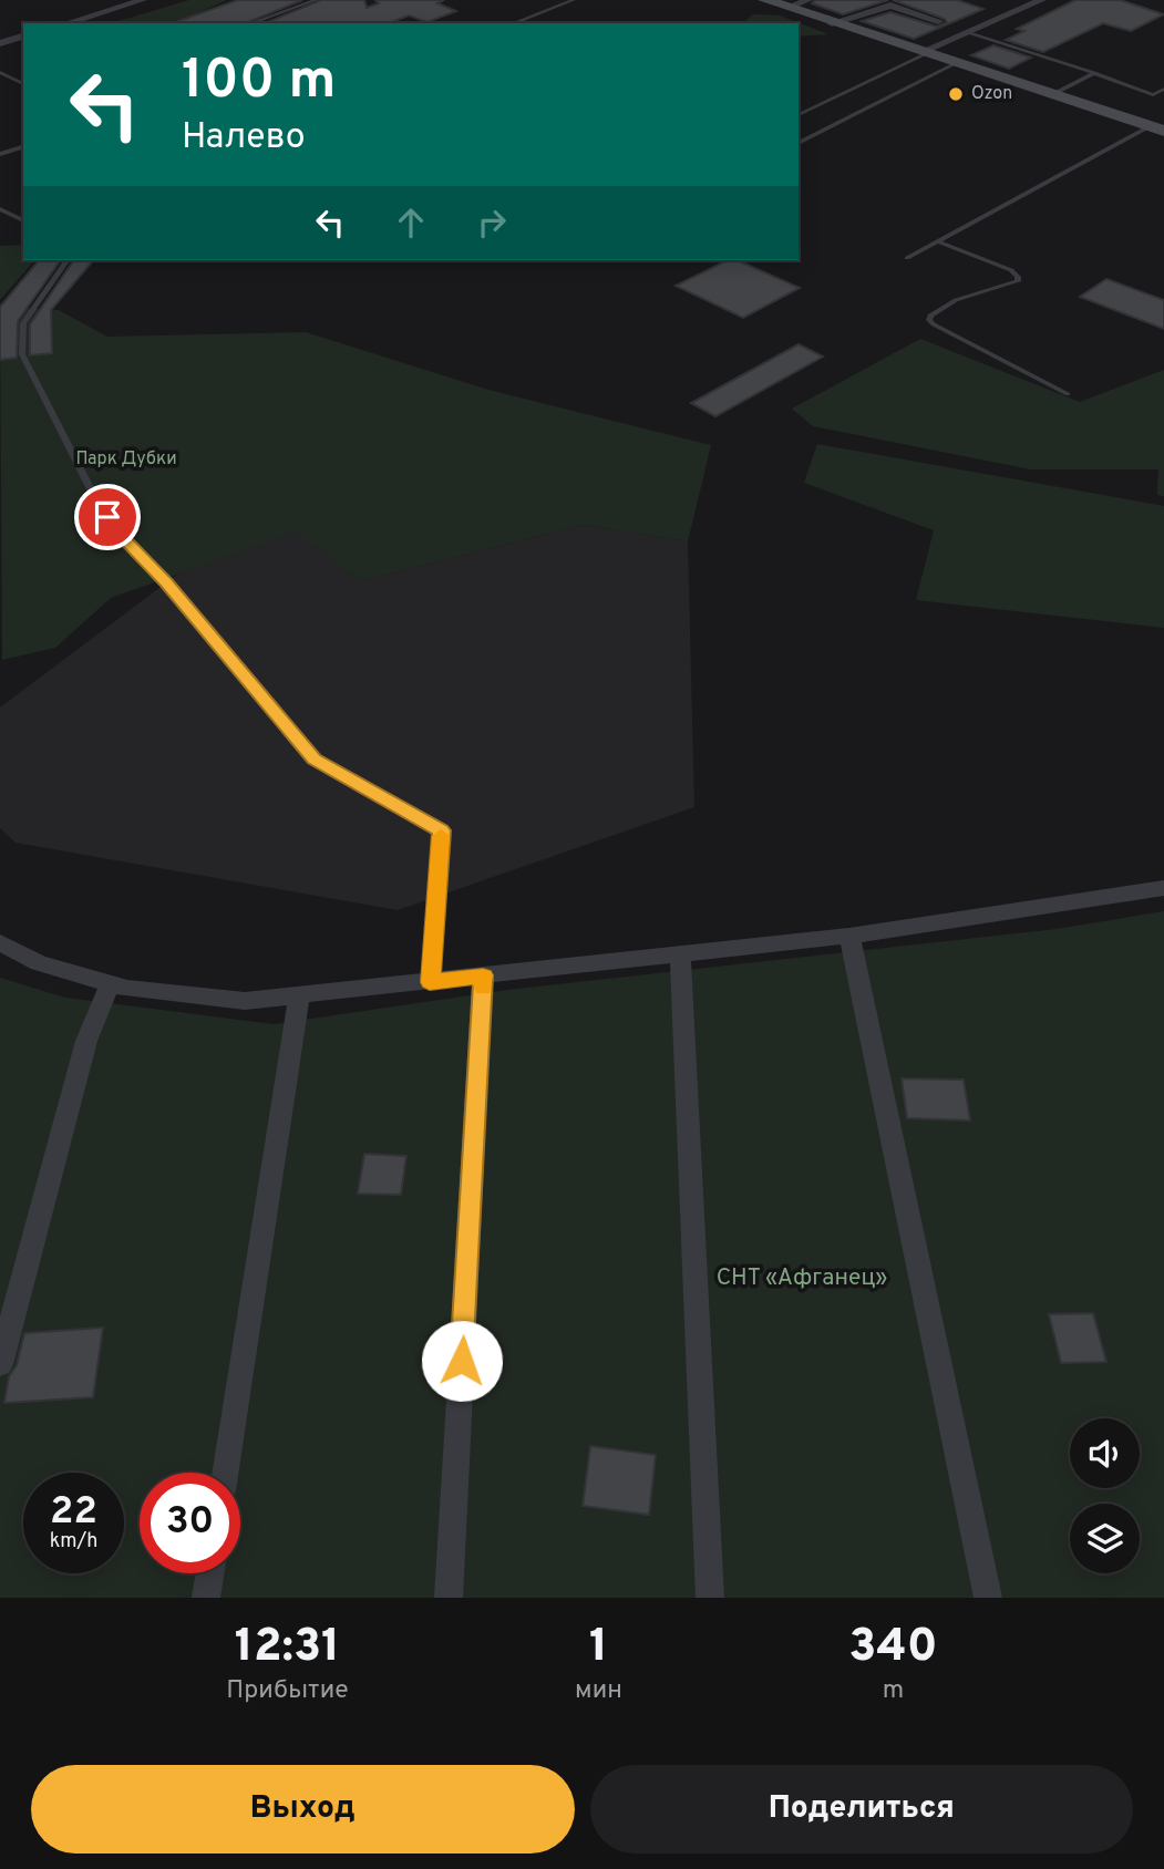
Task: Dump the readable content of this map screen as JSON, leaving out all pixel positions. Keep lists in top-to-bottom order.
{
  "parks": ["Парк Дубки", "СНТ «Афганец»"],
  "places": ["Ozon"],
  "page": {
    "turn": ["100 m", "Налево"],
    "speed": "22 km/h",
    "limit": "30",
    "eta": [
      "12:31",
      "Прибытие",
      "1",
      "мин",
      "340",
      "m"
    ],
    "buttons": ["Выход", "Поделиться"]
  }
}
